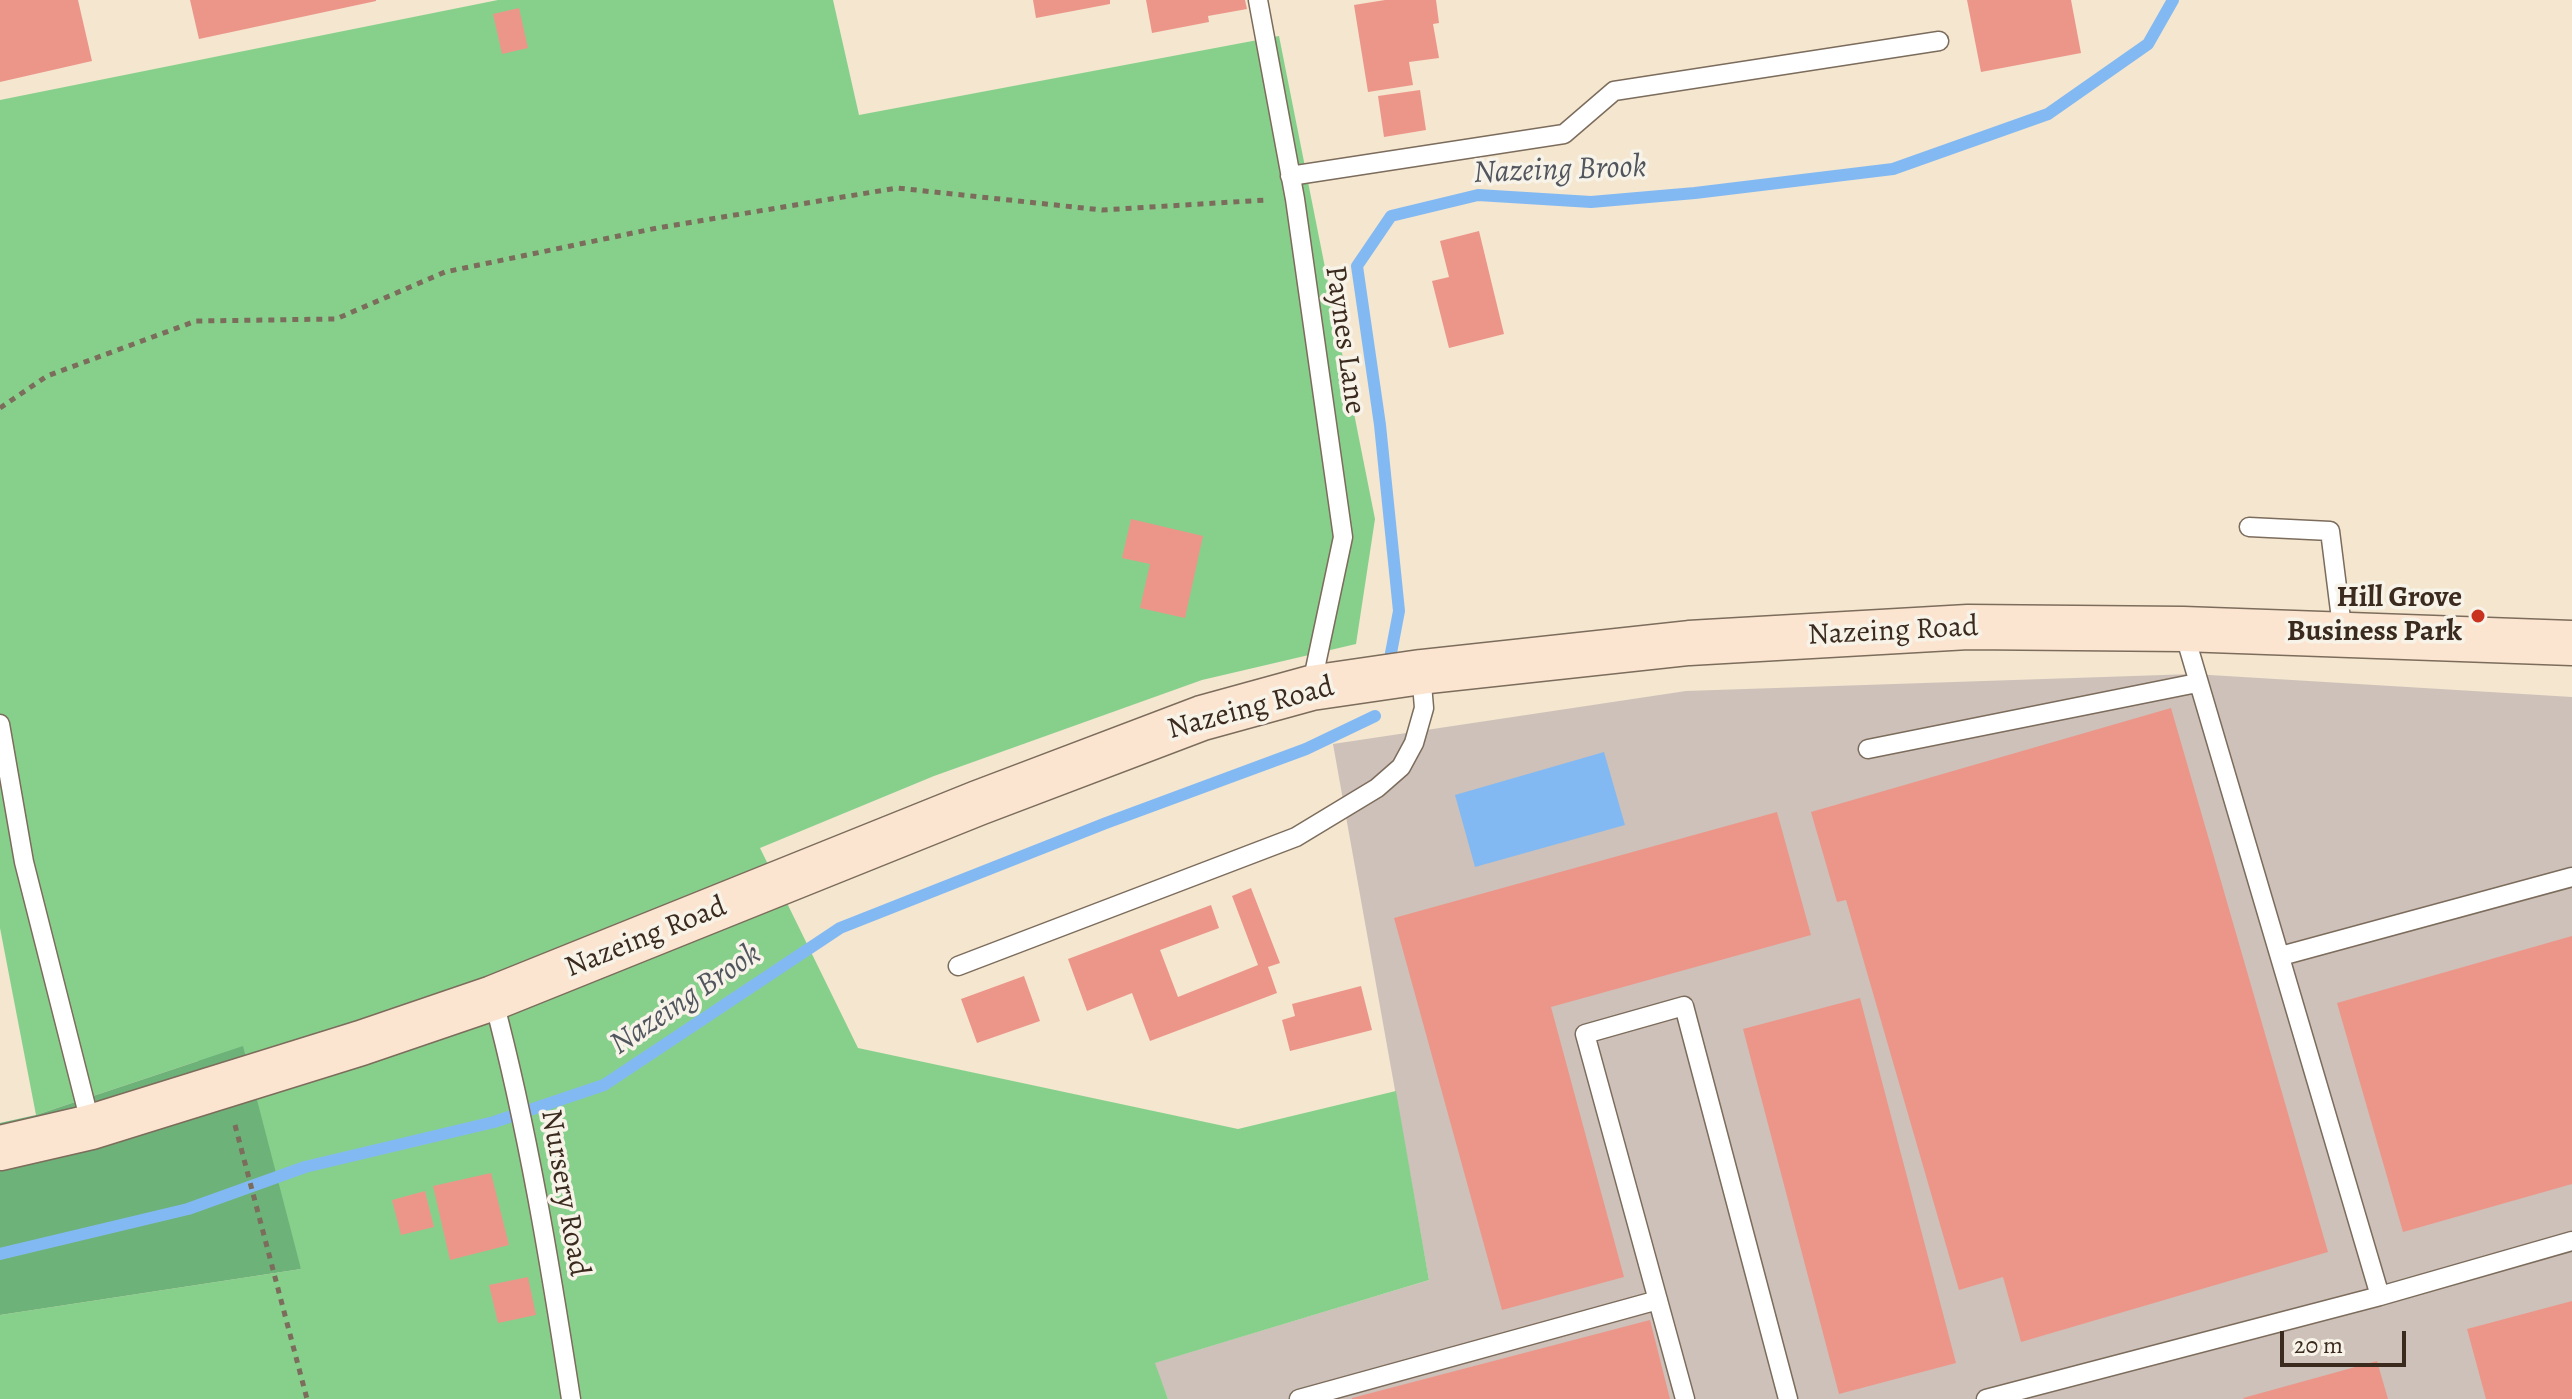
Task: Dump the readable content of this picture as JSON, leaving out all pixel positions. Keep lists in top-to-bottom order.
{
  "streets": {
    "main road": ["Nazeing Road"],
    "lane": ["Paynes Lane", "Nursery Road"]
  },
  "crossings": [
    ["Paynes Lane", "Nazeing Road"],
    ["Nazeing Road", "Nursery Road"]
  ],
  "water": ["Nazeing Brook"],
  "places": ["Hill Grove Business Park"],
  "scale_bar": "20 m"
}
